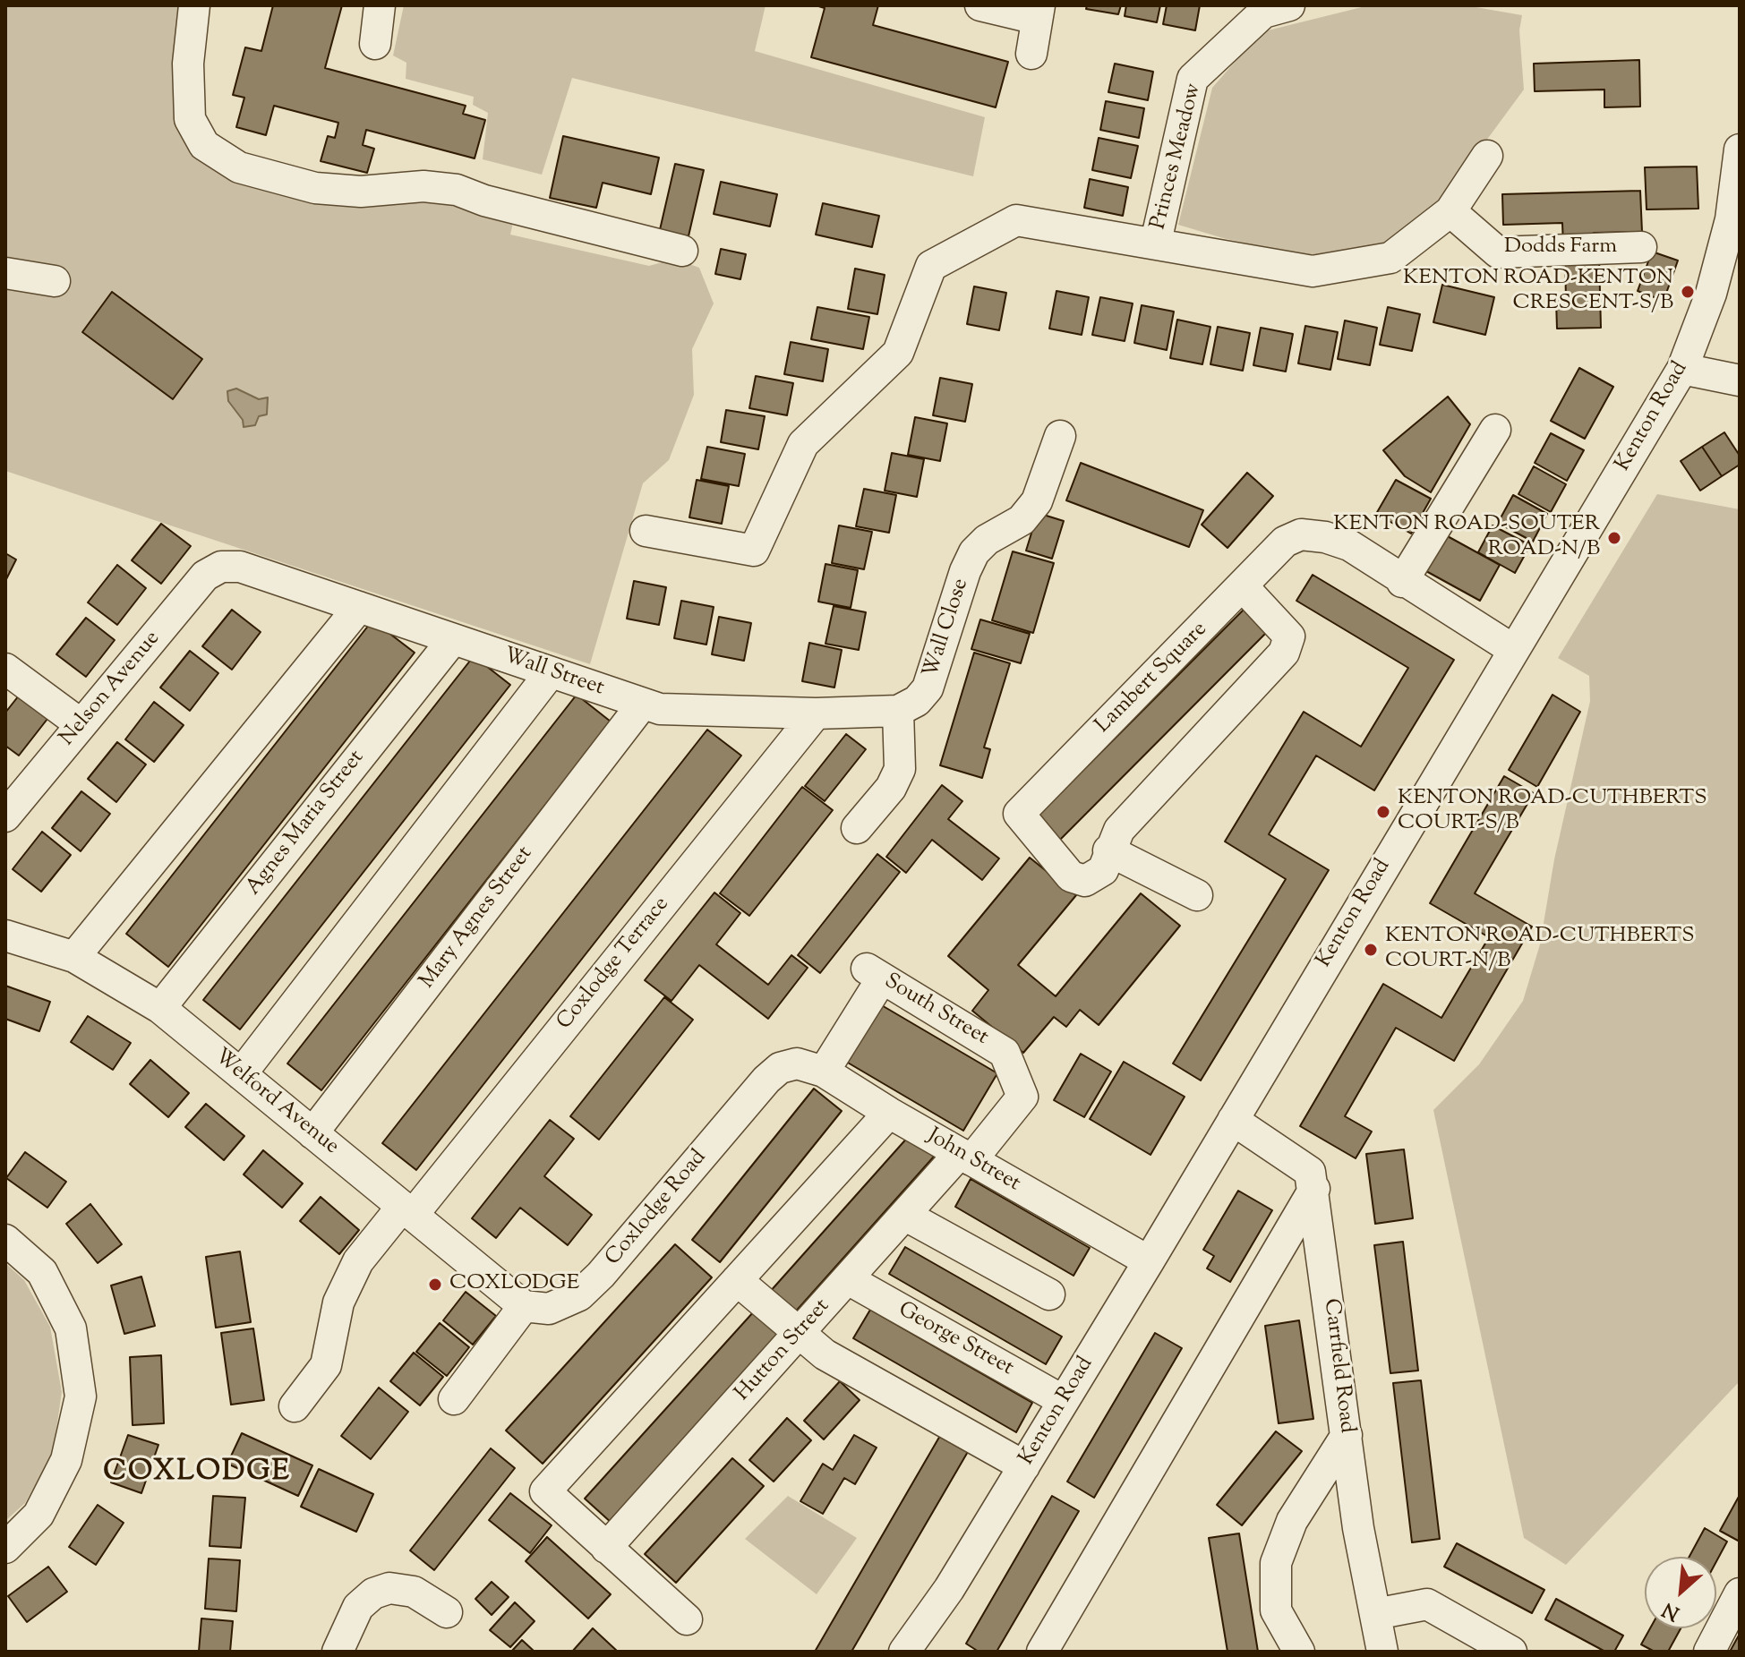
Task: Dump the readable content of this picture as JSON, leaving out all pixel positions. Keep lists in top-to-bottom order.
{
  "streets": {
    "street": [
      "Princes Meadow",
      "Dodds Farm",
      "Kenton Road",
      "Wall Close",
      "Wall Street",
      "Lambert Square",
      "Nelson Avenue",
      "Agnes Maria Street",
      "Mary Agnes Street",
      "Coxlodge Terrace",
      "South Street",
      "Welford Avenue",
      "John Street",
      "Coxlodge Road",
      "George Street",
      "Hutton Street",
      "Carrfield Road"
    ]
  },
  "crossings": [
    ["Princes Meadow", "Dodds Farm"],
    ["Kenton Road", "John Street"],
    ["Kenton Road", "George Street"],
    ["Kenton Road", "Carrfield Road"],
    ["Wall Close", "Wall Street"],
    ["Wall Street", "Nelson Avenue"],
    ["Wall Street", "Agnes Maria Street"],
    ["Wall Street", "Mary Agnes Street"],
    ["Wall Street", "Coxlodge Terrace"],
    ["Agnes Maria Street", "Welford Avenue"],
    ["Mary Agnes Street", "Welford Avenue"],
    ["Coxlodge Terrace", "Welford Avenue"],
    ["South Street", "John Street"],
    ["South Street", "Coxlodge Road"],
    ["South Street", "Hutton Street"],
    ["Welford Avenue", "Coxlodge Road"],
    ["John Street", "Coxlodge Road"],
    ["John Street", "Hutton Street"],
    ["George Street", "Hutton Street"]
  ],
  "districts": ["COXLODGE"],
  "places": [
    "KENTON ROAD-KENTON CRESCENT-S/B",
    "KENTON ROAD-SOUTER ROAD-N/B",
    "KENTON ROAD-CUTHBERTS COURT-S/B",
    "KENTON ROAD-CUTHBERTS COURT-N/B",
    "COXLODGE"
  ],
  "north": "bottom left"
}
